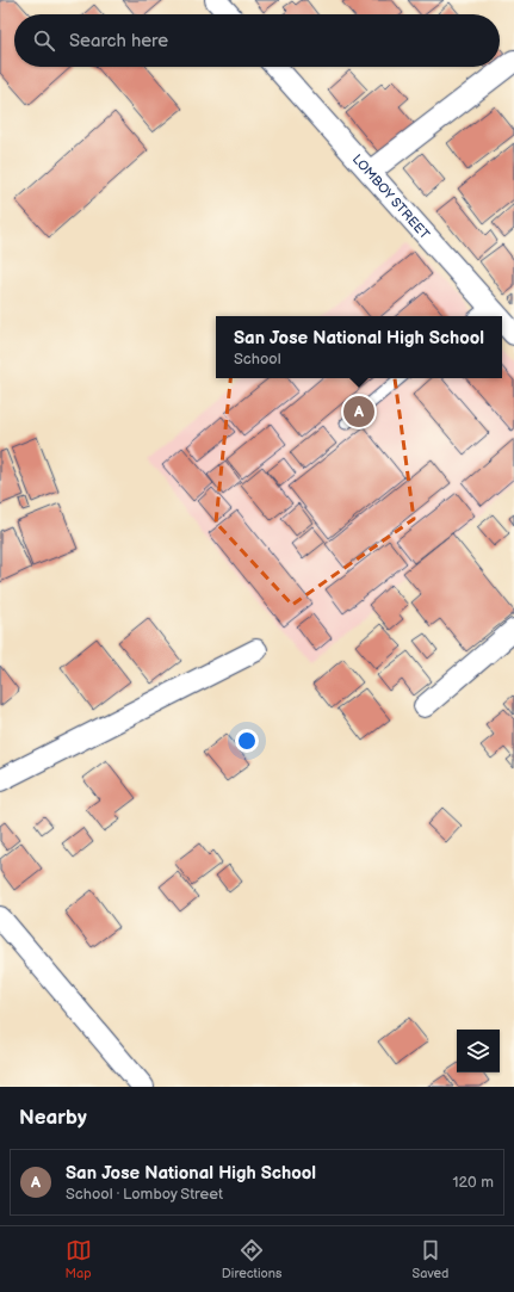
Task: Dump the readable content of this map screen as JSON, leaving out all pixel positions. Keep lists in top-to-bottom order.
{
  "streets": {
    "street": ["LOMBOY STREET"]
  },
  "page": {
    "search": "Search here",
    "popup": ["San Jose National High School", "School"],
    "pins": "A",
    "heading": "Nearby",
    "list": [
      {
        "mark": "A",
        "name": "San Jose National High School",
        "note": "School · Lomboy Street",
        "value": "120 m"
      }
    ],
    "nav": ["Map", "Directions", "Saved"]
  }
}
